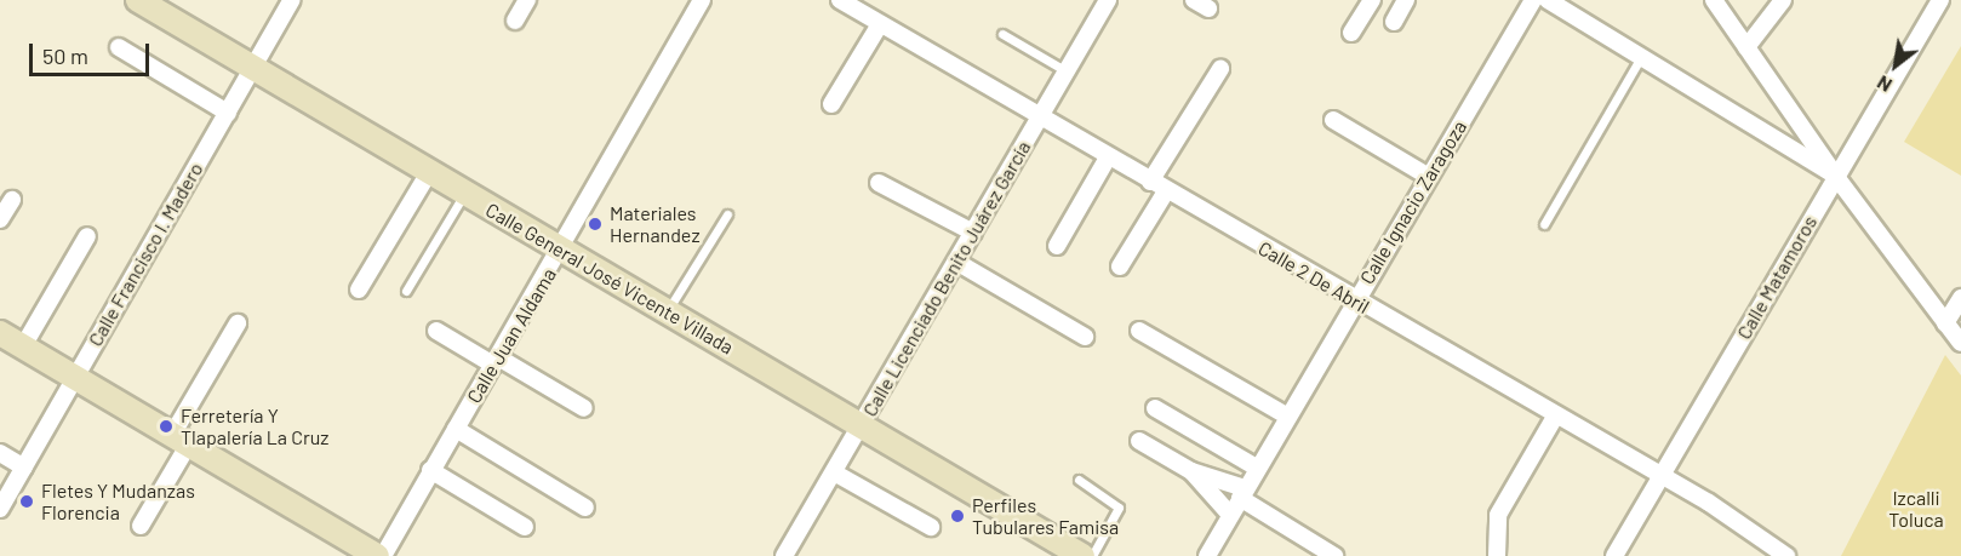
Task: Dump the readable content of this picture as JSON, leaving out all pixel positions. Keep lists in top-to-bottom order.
{
  "streets": {
    "main road": ["Calle General José Vicente Villada"],
    "street": [
      "Calle Ignacio Zaragoza",
      "Calle Francisco I. Madero",
      "Calle 2 De Abril",
      "Calle Matamoros",
      "Calle Licenciado Benito Juárez García",
      "Calle Juan Aldama"
    ]
  },
  "crossings": [
    ["Calle Ignacio Zaragoza", "Calle 2 De Abril"],
    ["Calle Francisco I. Madero", "Calle General José Vicente Villada"],
    ["Calle 2 De Abril", "Calle Matamoros"],
    ["Calle 2 De Abril", "Calle Licenciado Benito Juárez García"],
    ["Calle General José Vicente Villada", "Calle Licenciado Benito Juárez García"],
    ["Calle General José Vicente Villada", "Calle Juan Aldama"]
  ],
  "parks": ["Izcalli Toluca"],
  "places": [
    "Materiales Hernandez",
    "Ferretería Y Tlapalería La Cruz",
    "Fletes Y Mudanzas Florencia",
    "Perfiles Tubulares Famisa"
  ],
  "scale_bar": "50 m",
  "north": "bottom left"
}
